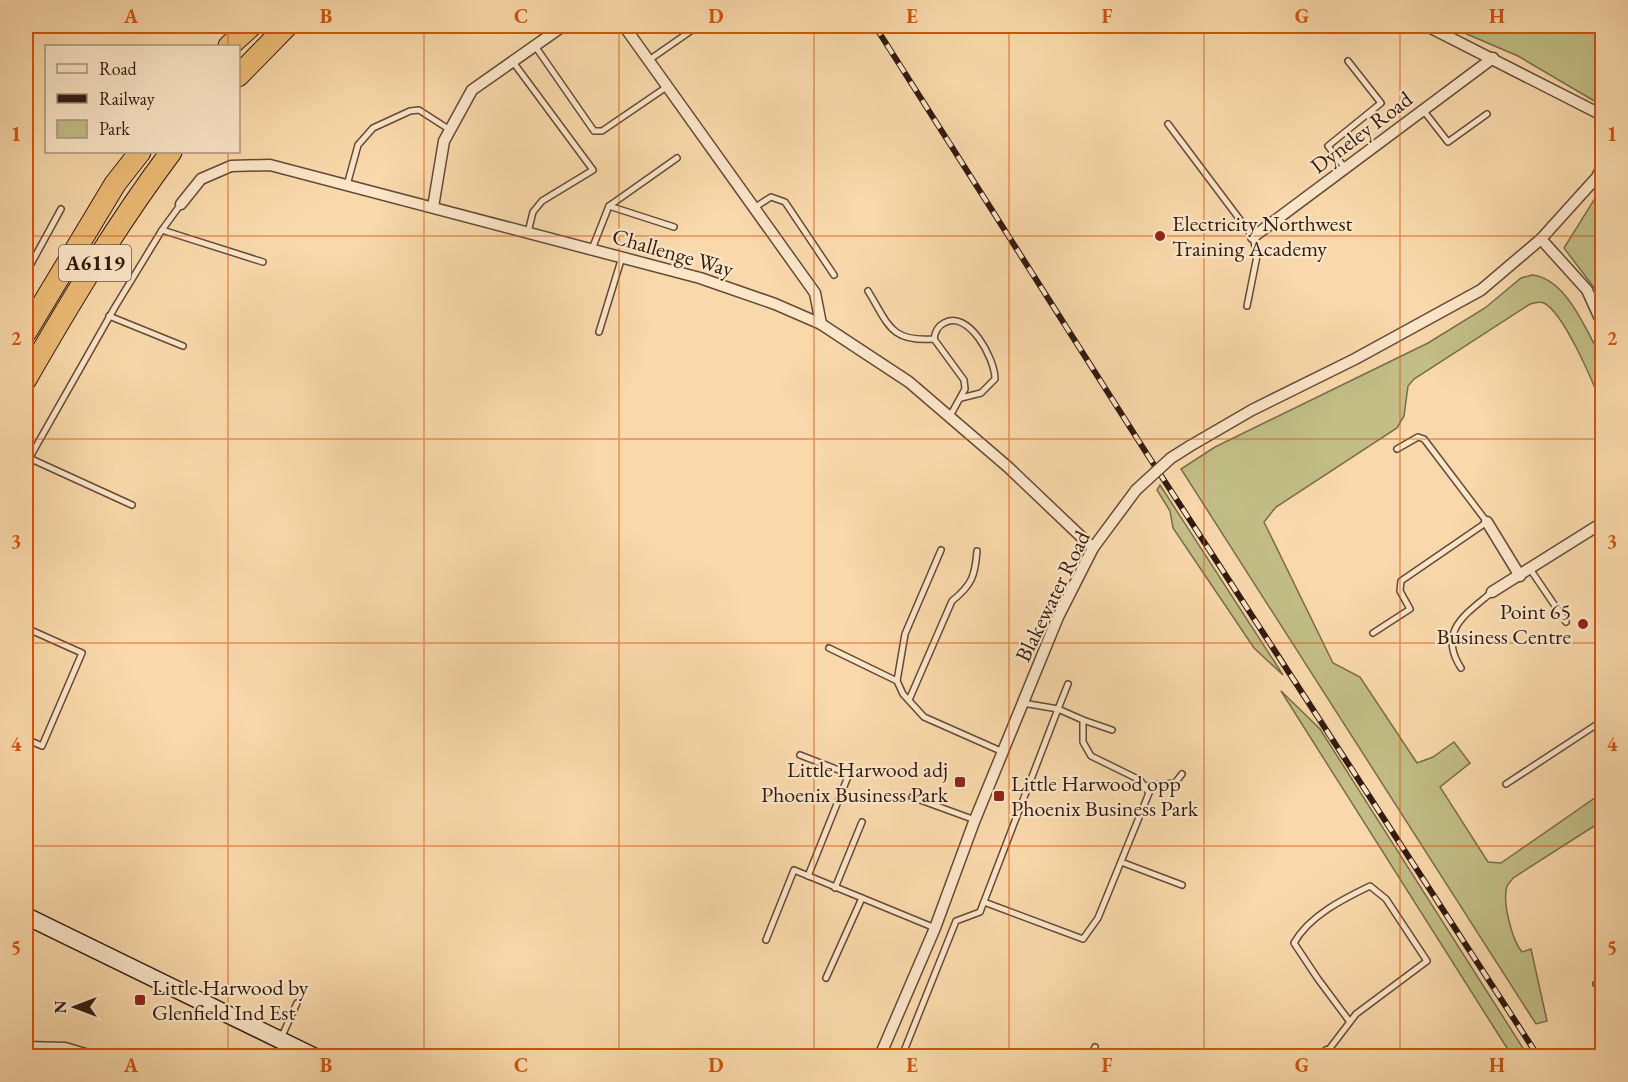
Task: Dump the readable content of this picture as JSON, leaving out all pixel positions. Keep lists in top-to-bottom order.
{
  "streets": {
    "highway": ["A6119"],
    "street": ["Dyneley Road", "Challenge Way", "Blakewater Road"]
  },
  "crossings": [
    ["Challenge Way", "Blakewater Road"]
  ],
  "places": {
    "other": ["Electricity Northwest Training Academy", "Point 65 Business Centre"],
    "transit": ["Little Harwood adj Phoenix Business Park", "Little Harwood opp Phoenix Business Park", "Little Harwood by Glenfield Ind Est"]
  },
  "legend": ["Road", "Railway", "Park"],
  "north": "left",
  "grid": {
    "columns": [
      "A",
      "B",
      "C",
      "D",
      "E",
      "F",
      "G",
      "H"
    ],
    "rows": [
      "1",
      "2",
      "3",
      "4",
      "5"
    ]
  }
}
